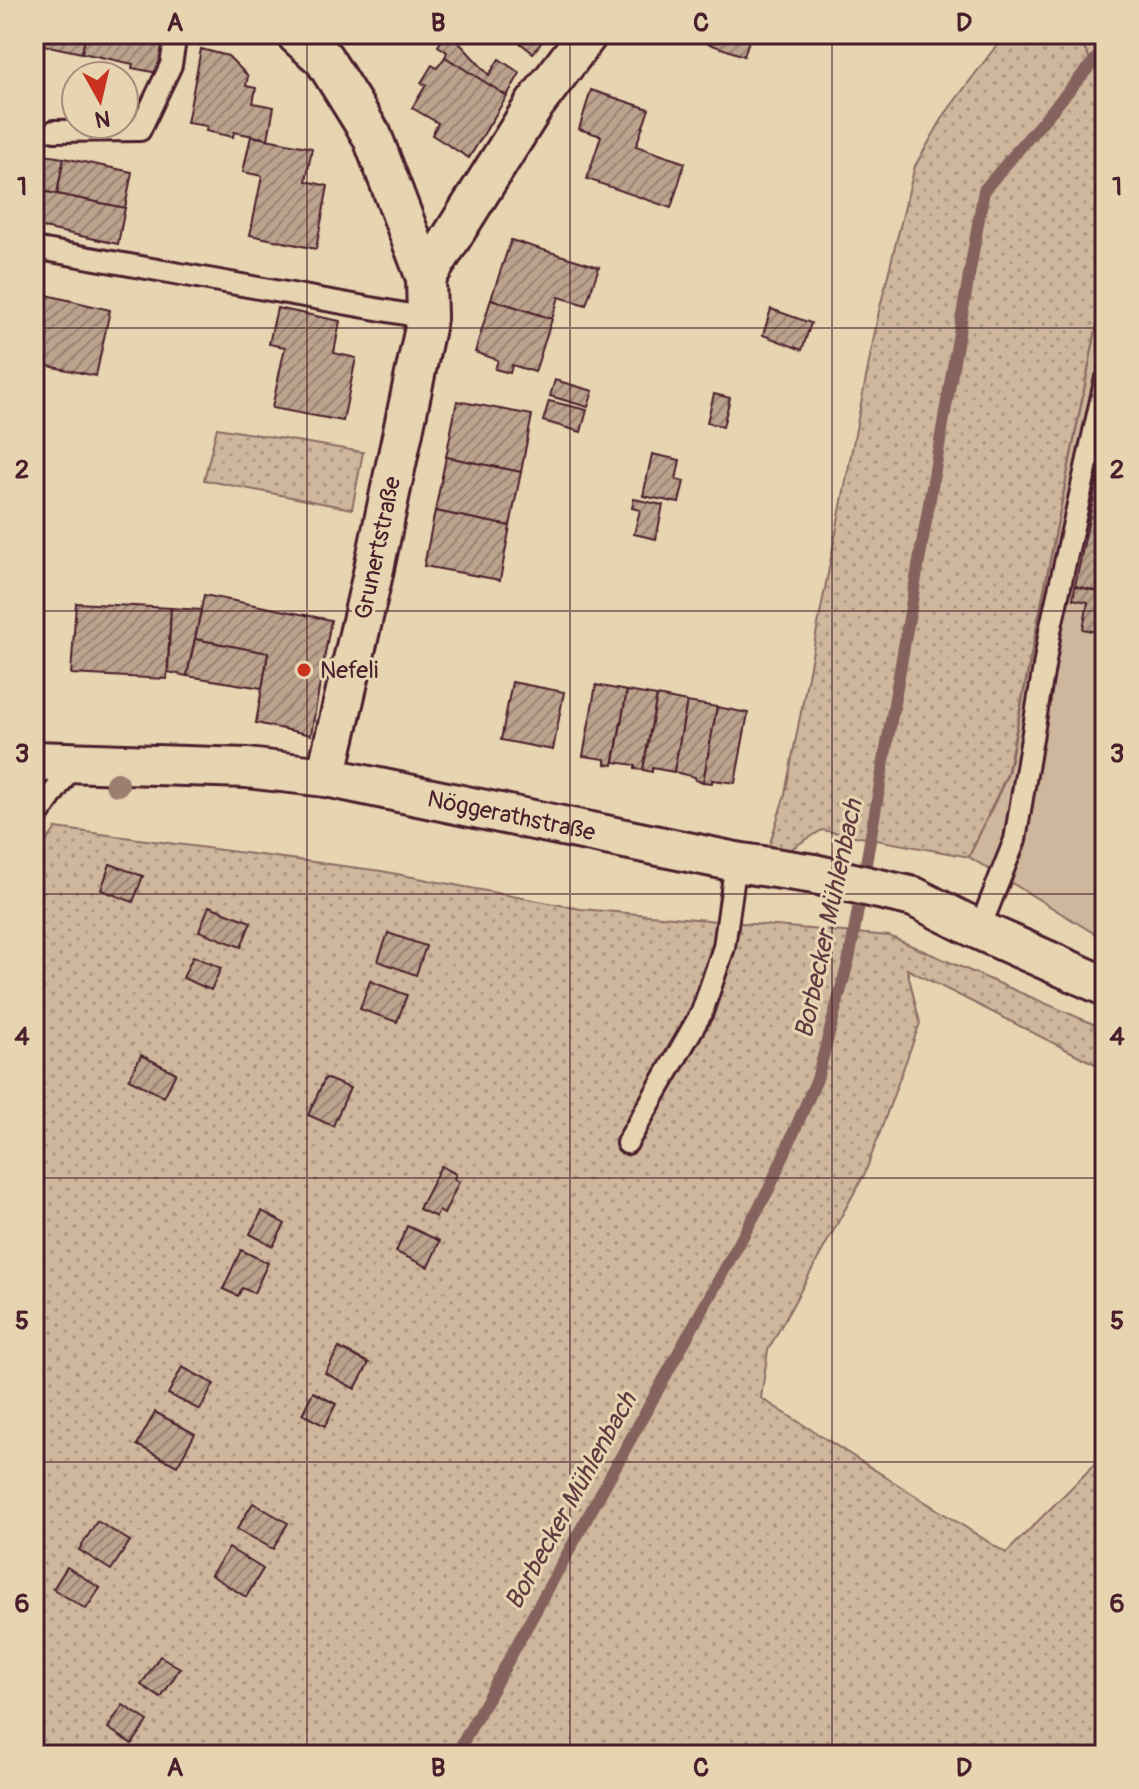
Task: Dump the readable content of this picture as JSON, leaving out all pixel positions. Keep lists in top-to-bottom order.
{
  "streets": {
    "street": ["Grunertstraße", "Nöggerathstraße"]
  },
  "crossings": [
    ["Grunertstraße", "Nöggerathstraße"]
  ],
  "water": ["Borbecker Mühlenbach"],
  "places": ["Nefeli"],
  "north": "bottom",
  "grid": {
    "columns": [
      "A",
      "B",
      "C",
      "D"
    ],
    "rows": [
      "1",
      "2",
      "3",
      "4",
      "5",
      "6"
    ]
  }
}
